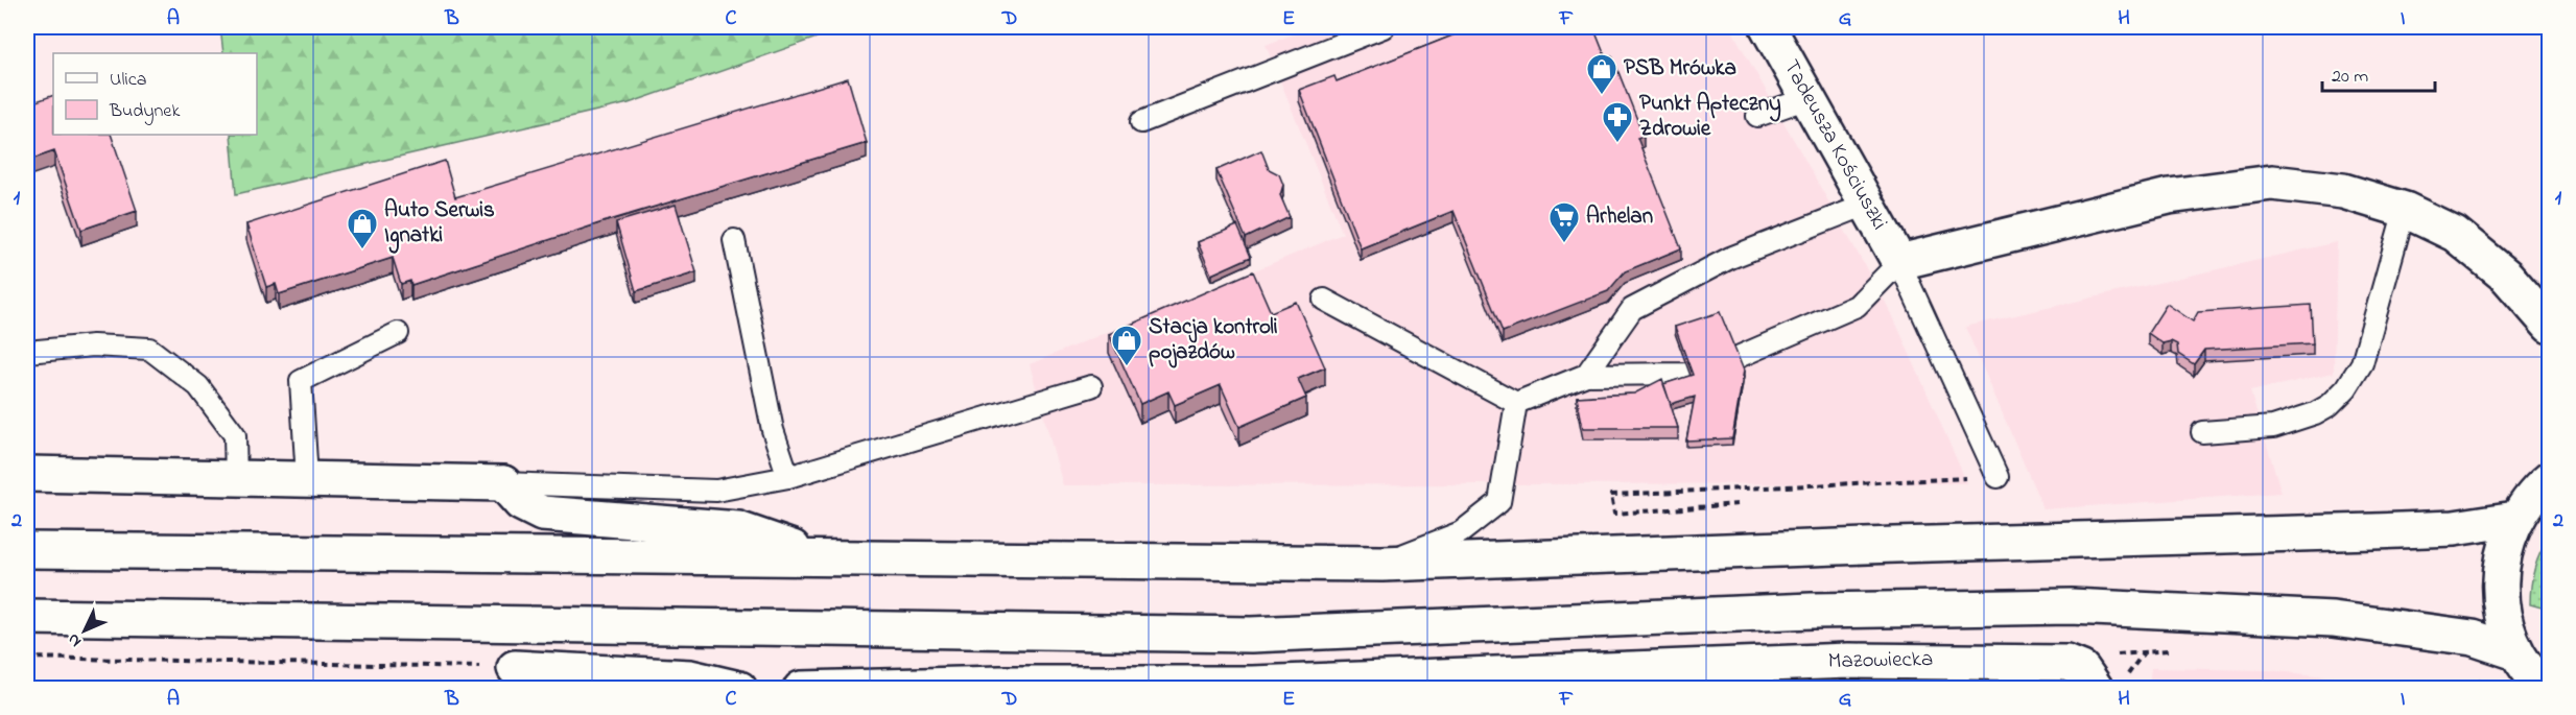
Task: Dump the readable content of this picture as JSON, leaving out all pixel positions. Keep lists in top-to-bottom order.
{
  "streets": {
    "main road": ["Tadeusza Kościuszki", "Mazowiecka"]
  },
  "places": {
    "shop": ["PSB Mrówka", "Auto Serwis Ignatki", "Stacja kontroli pojazdów"],
    "pharmacy": ["Punkt Apteczny Zdrowie"],
    "supermarket": ["Arhelan"]
  },
  "legend": ["Ulica", "Budynek"],
  "scale_bar": "20 m",
  "north": "bottom left",
  "grid": {
    "columns": [
      "A",
      "B",
      "C",
      "D",
      "E",
      "F",
      "G",
      "H",
      "I"
    ],
    "rows": ["1", "2"]
  }
}
